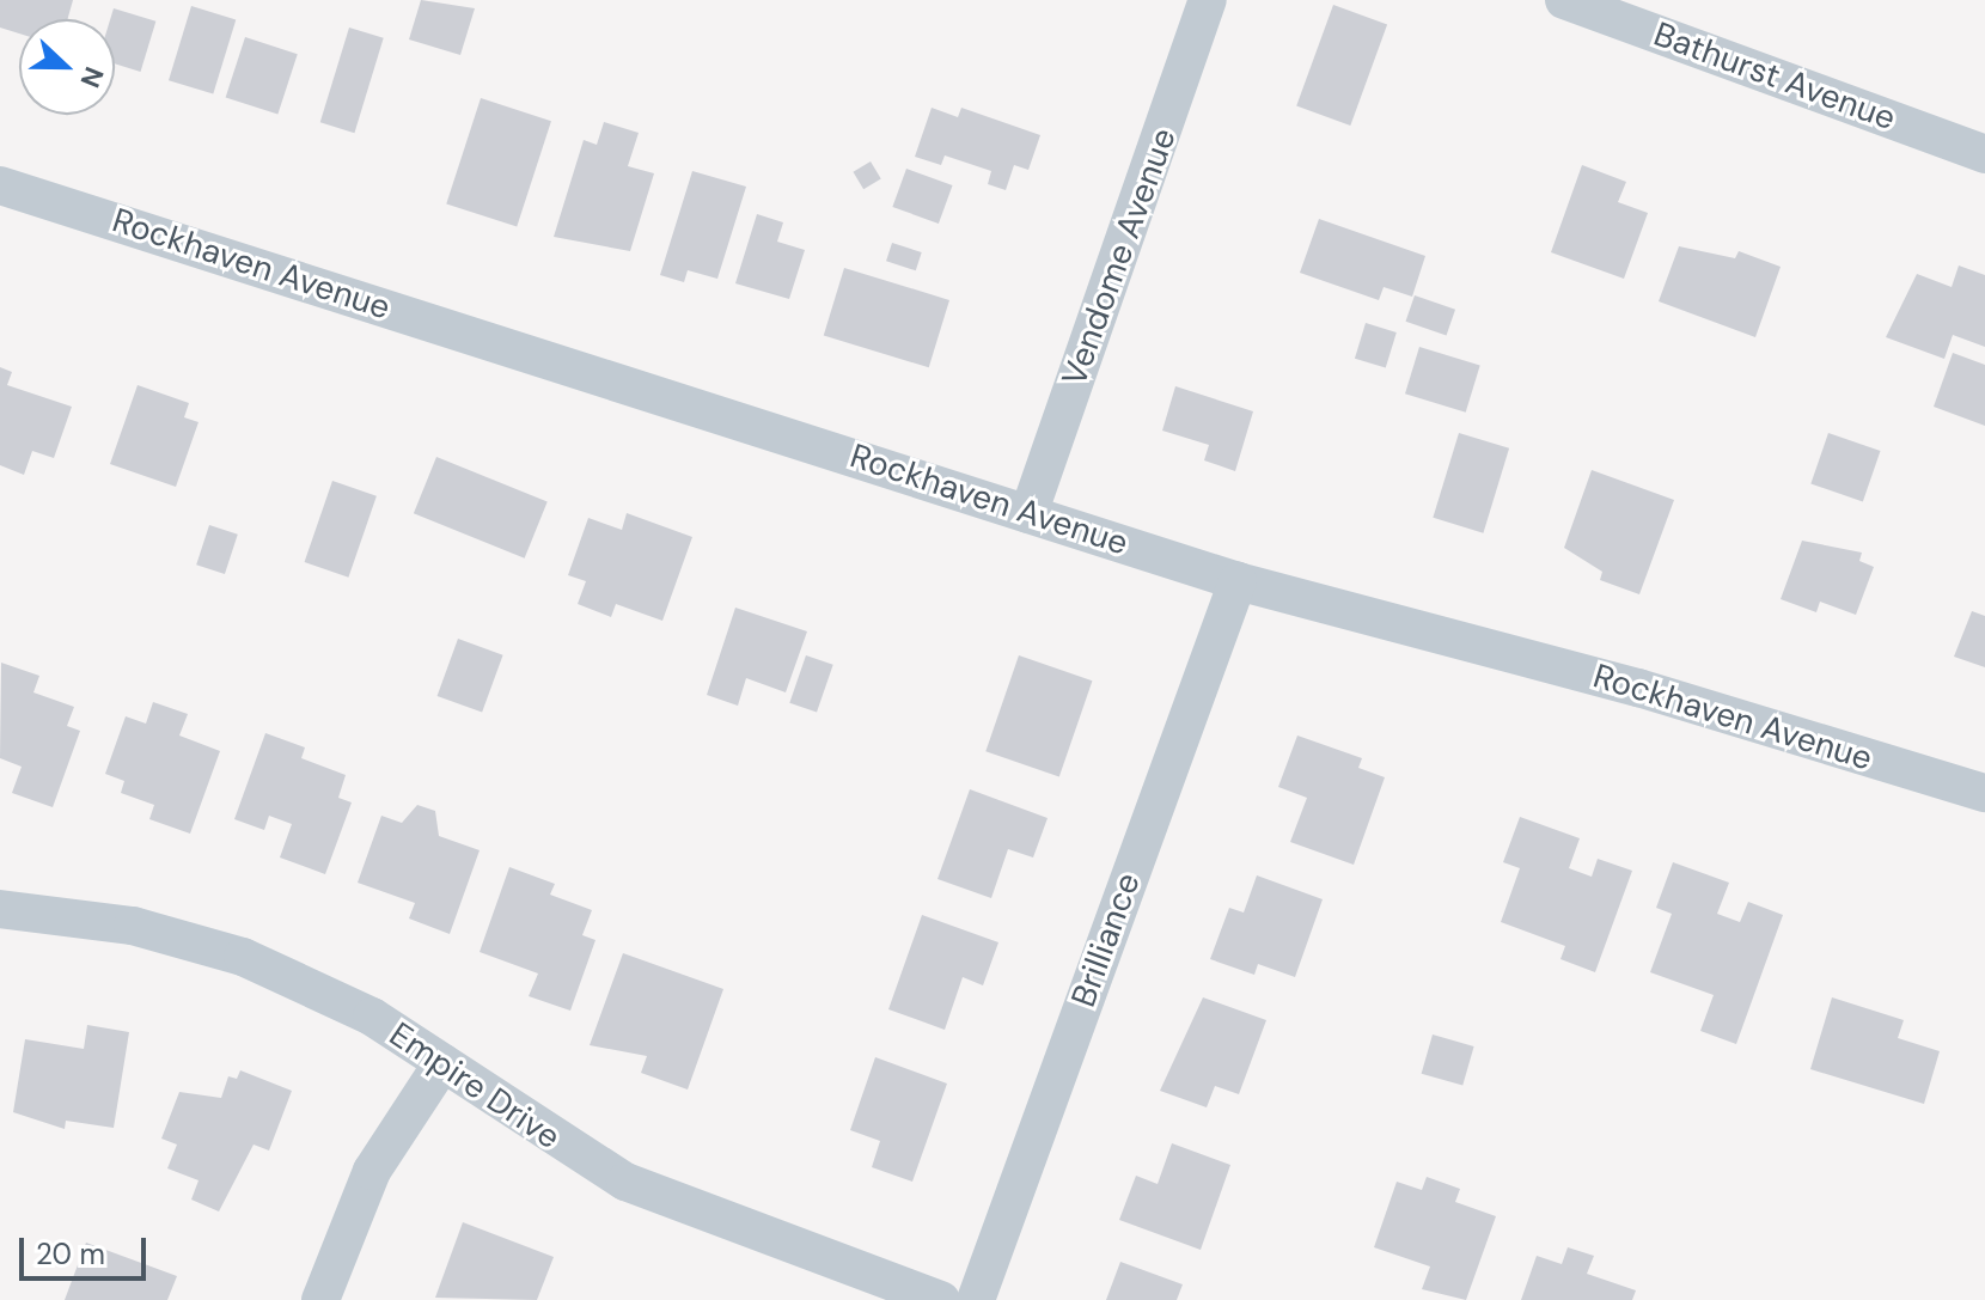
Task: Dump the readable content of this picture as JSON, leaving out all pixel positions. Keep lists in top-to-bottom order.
{
  "streets": {
    "street": [
      "Bathurst Avenue",
      "Vendome Avenue",
      "Rockhaven Avenue",
      "Brilliance",
      "Empire Drive"
    ]
  },
  "crossings": [
    ["Vendome Avenue", "Rockhaven Avenue"],
    ["Rockhaven Avenue", "Brilliance"]
  ],
  "scale_bar": "20 m",
  "north": "right"
}
